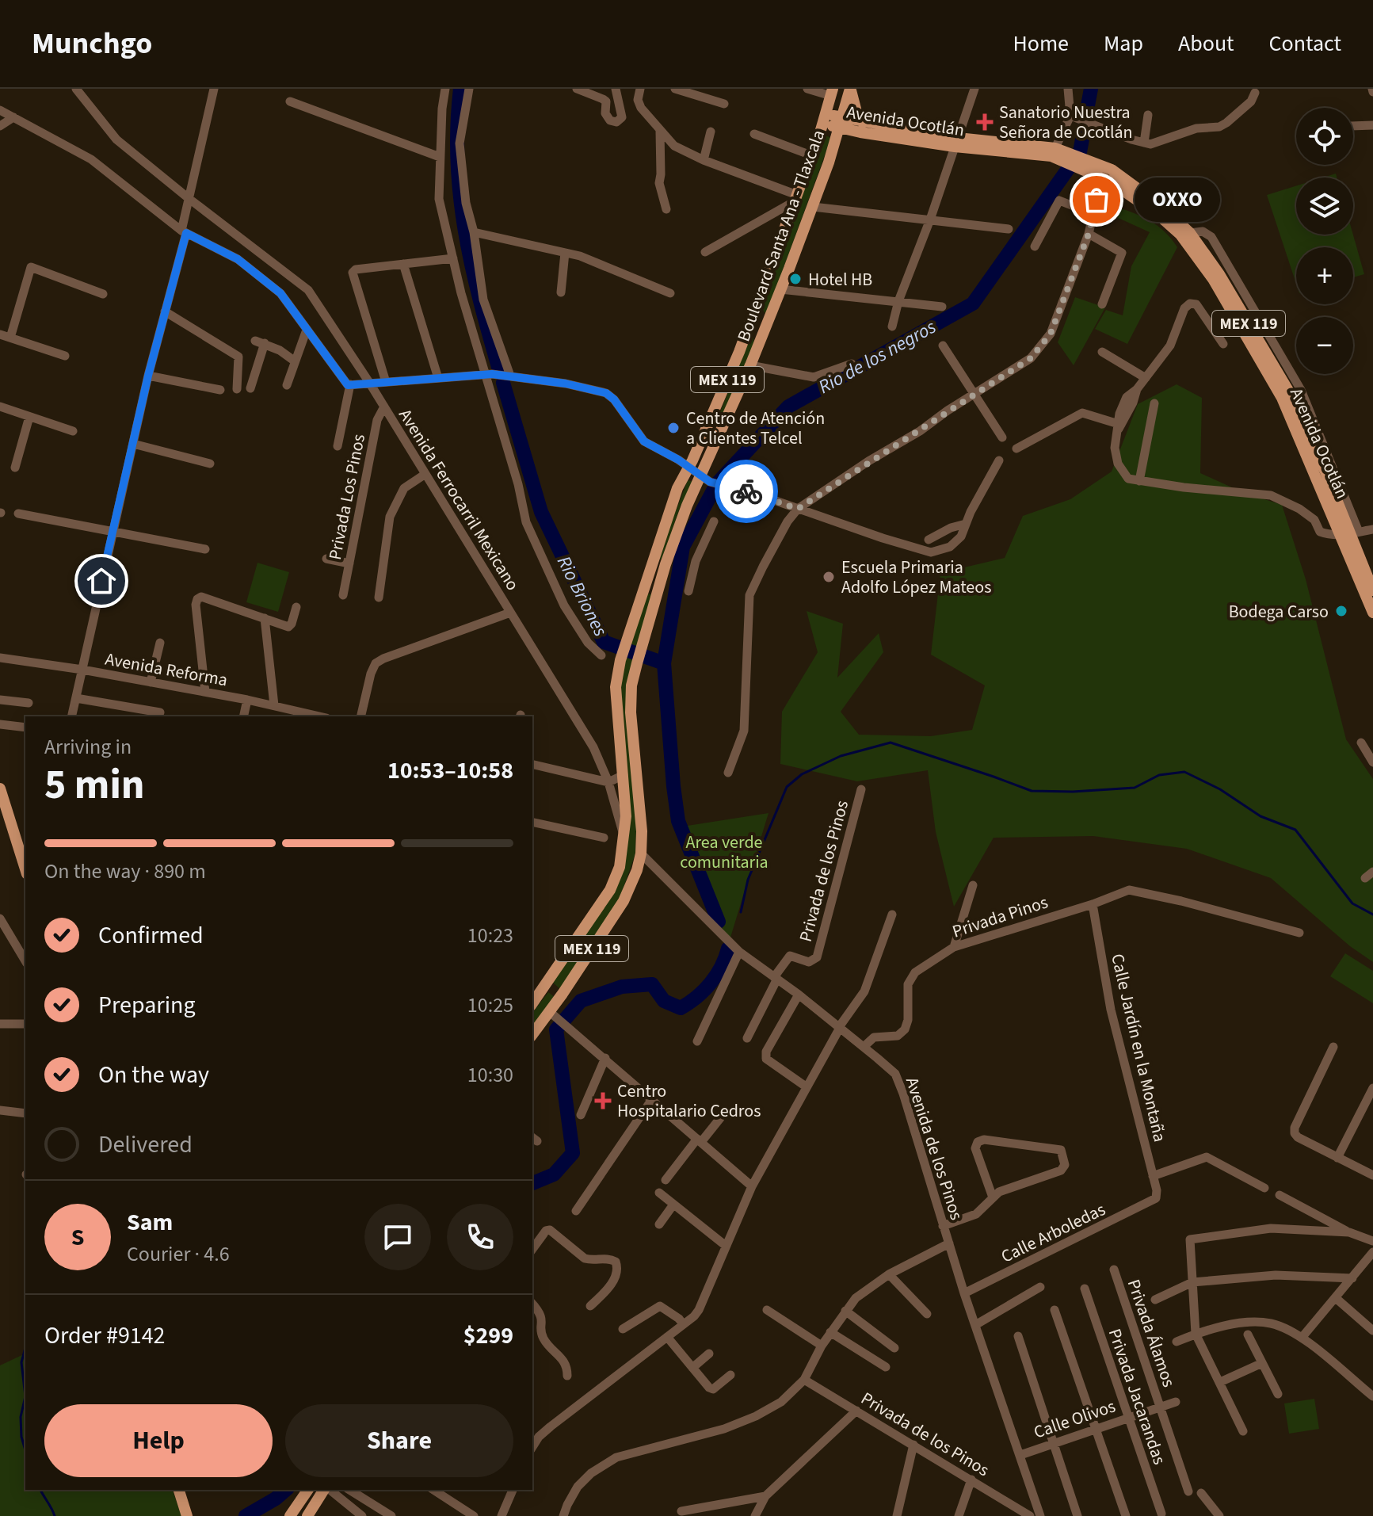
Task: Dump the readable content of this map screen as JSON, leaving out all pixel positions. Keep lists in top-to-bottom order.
{
  "streets": {
    "main road": ["Avenida Ocotlán", "Boulevard Santa Ana - Tlaxcala", "MEX 119"],
    "street": [
      "Privada Los Pinos",
      "Avenida Ferrocarril Mexicano",
      "Avenida Reforma",
      "Privada de los Pinos",
      "Privada Pinos",
      "Calle Jardín en la Montaña",
      "Avenida de los Pinos",
      "Calle Arboledas",
      "Privada Álamos",
      "Privada Jacarandas",
      "Calle Olivos"
    ]
  },
  "crossings": [
    ["Avenida Ocotlán", "Boulevard Santa Ana - Tlaxcala"],
    ["Boulevard Santa Ana - Tlaxcala", "MEX 119"],
    ["Boulevard Santa Ana - Tlaxcala", "Avenida de los Pinos"],
    ["MEX 119", "Avenida Ferrocarril Mexicano"],
    ["MEX 119", "Avenida de los Pinos"],
    ["Privada Los Pinos", "Avenida Ferrocarril Mexicano"],
    ["Privada de los Pinos", "Avenida de los Pinos"],
    ["Privada Pinos", "Calle Jardín en la Montaña"],
    ["Privada Pinos", "Avenida de los Pinos"],
    ["Calle Jardín en la Montaña", "Calle Arboledas"],
    ["Avenida de los Pinos", "Calle Arboledas"],
    ["Avenida de los Pinos", "Calle Olivos"],
    ["Privada Álamos", "Calle Olivos"],
    ["Privada Jacarandas", "Calle Olivos"]
  ],
  "water": ["Rio de los negros", "Rio Briones"],
  "parks": ["Area verde comunitaria"],
  "places": {
    "health": ["Sanatorio Nuestra Señora de Ocotlán", "Centro Hospitalario Cedros"],
    "other": [
      "OXXO",
      "Hotel HB",
      "Centro de Atención a Clientes Telcel",
      "Escuela Primaria Adolfo López Mateos",
      "Bodega Carso"
    ]
  },
  "page": {
    "header": "Munchgo",
    "nav": [
      "Home",
      "Map",
      "About",
      "Contact"
    ],
    "map_buttons": ["+", "−"],
    "bubble": "OXXO",
    "heading": ["5 min", "Arriving in", "10:53–10:58"],
    "panel": [
      "Sam",
      "Courier · 4.6",
      "Order #9142",
      "$299"
    ],
    "bar": "On the way · 890 m",
    "list": [
      ["Confirmed", "10:23"],
      ["Preparing", "10:25"],
      ["On the way", "10:30"],
      "Delivered"
    ],
    "round": "S",
    "buttons": ["Help", "Share"]
  }
}
